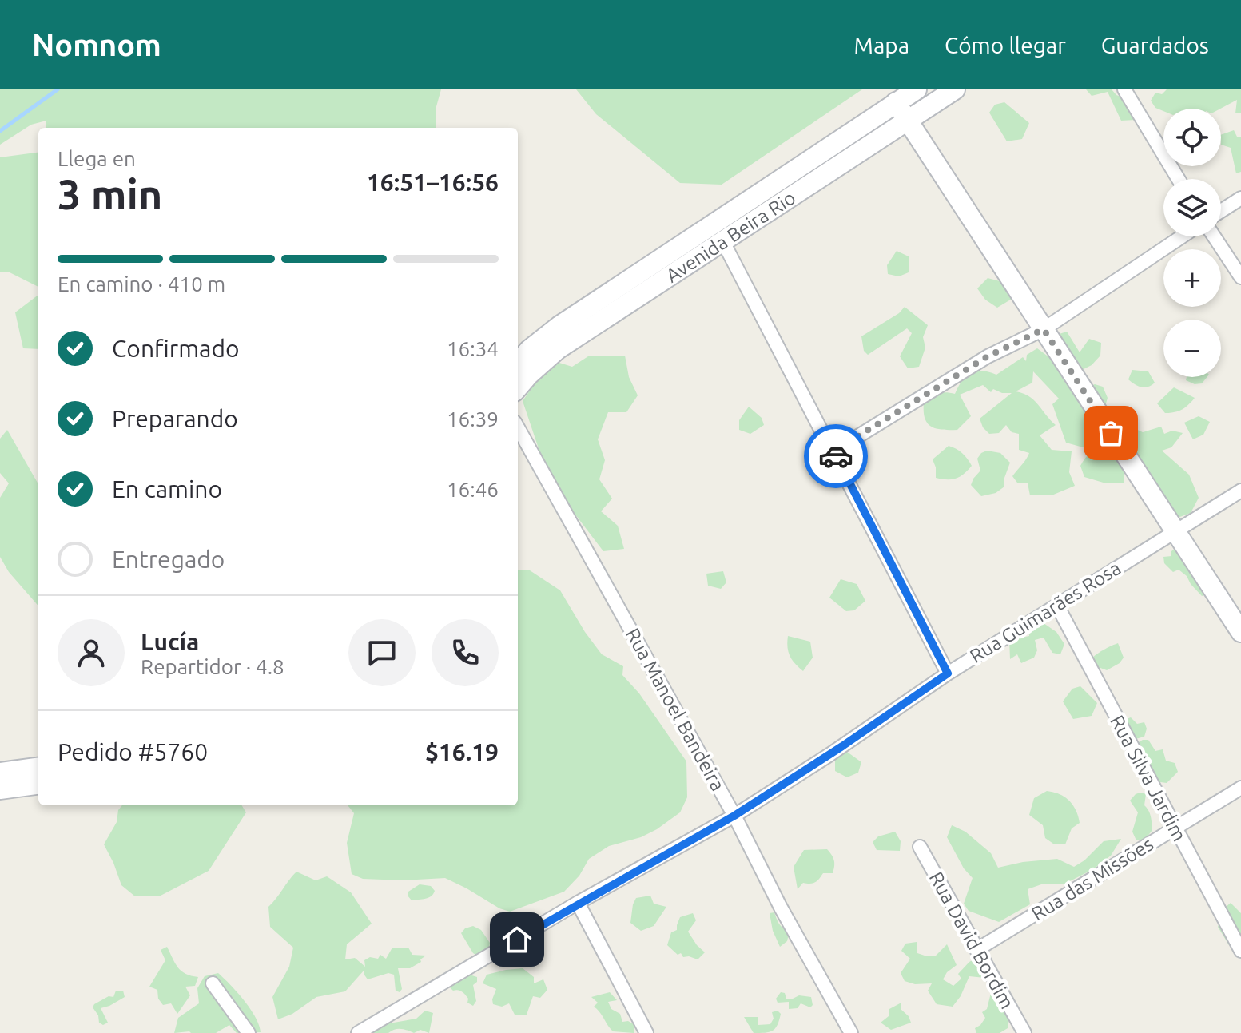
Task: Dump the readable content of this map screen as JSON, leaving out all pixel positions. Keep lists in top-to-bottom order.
{
  "streets": {
    "main road": ["Avenida Beira Rio"],
    "street": [
      "Rua Guimarães Rosa",
      "Rua Manoel Bandeira",
      "Rua Silva Jardim",
      "Rua das Missões",
      "Rua David Bordim"
    ]
  },
  "crossings": [
    ["Rua Guimarães Rosa", "Rua Manoel Bandeira"],
    ["Rua Guimarães Rosa", "Rua Silva Jardim"],
    ["Rua Silva Jardim", "Rua das Missões"],
    ["Rua das Missões", "Rua David Bordim"]
  ],
  "page": {
    "header": "Nomnom",
    "nav": ["Mapa", "Cómo llegar", "Guardados"],
    "map_buttons": ["+", "−"],
    "heading": ["3 min", "Llega en", "16:51–16:56"],
    "panel": [
      "Lucía",
      "Repartidor · 4.8",
      "Pedido #5760",
      "$16.19"
    ],
    "bar": "En camino · 410 m",
    "list": [
      ["Confirmado", "16:34"],
      ["Preparando", "16:39"],
      ["En camino", "16:46"],
      "Entregado"
    ]
  }
}
